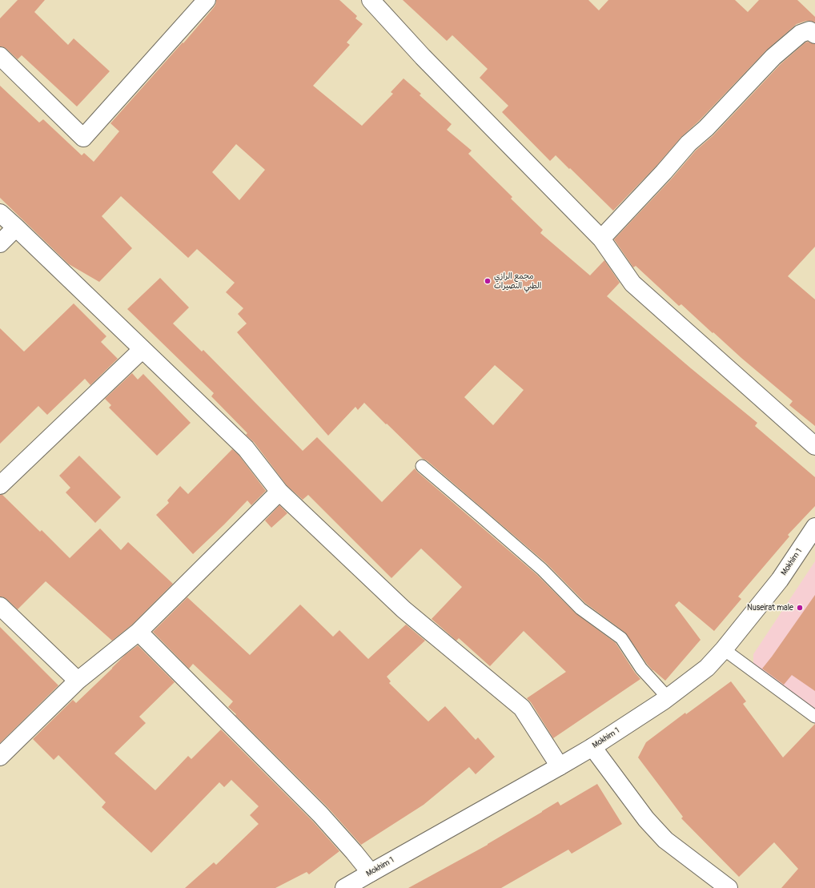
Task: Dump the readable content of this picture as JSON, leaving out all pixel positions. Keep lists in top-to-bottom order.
{
  "streets": {
    "street": ["Mokhim 1"]
  },
  "places": ["مجمع الرازي الطبي النصيرات", "Nuseirat male"]
}
